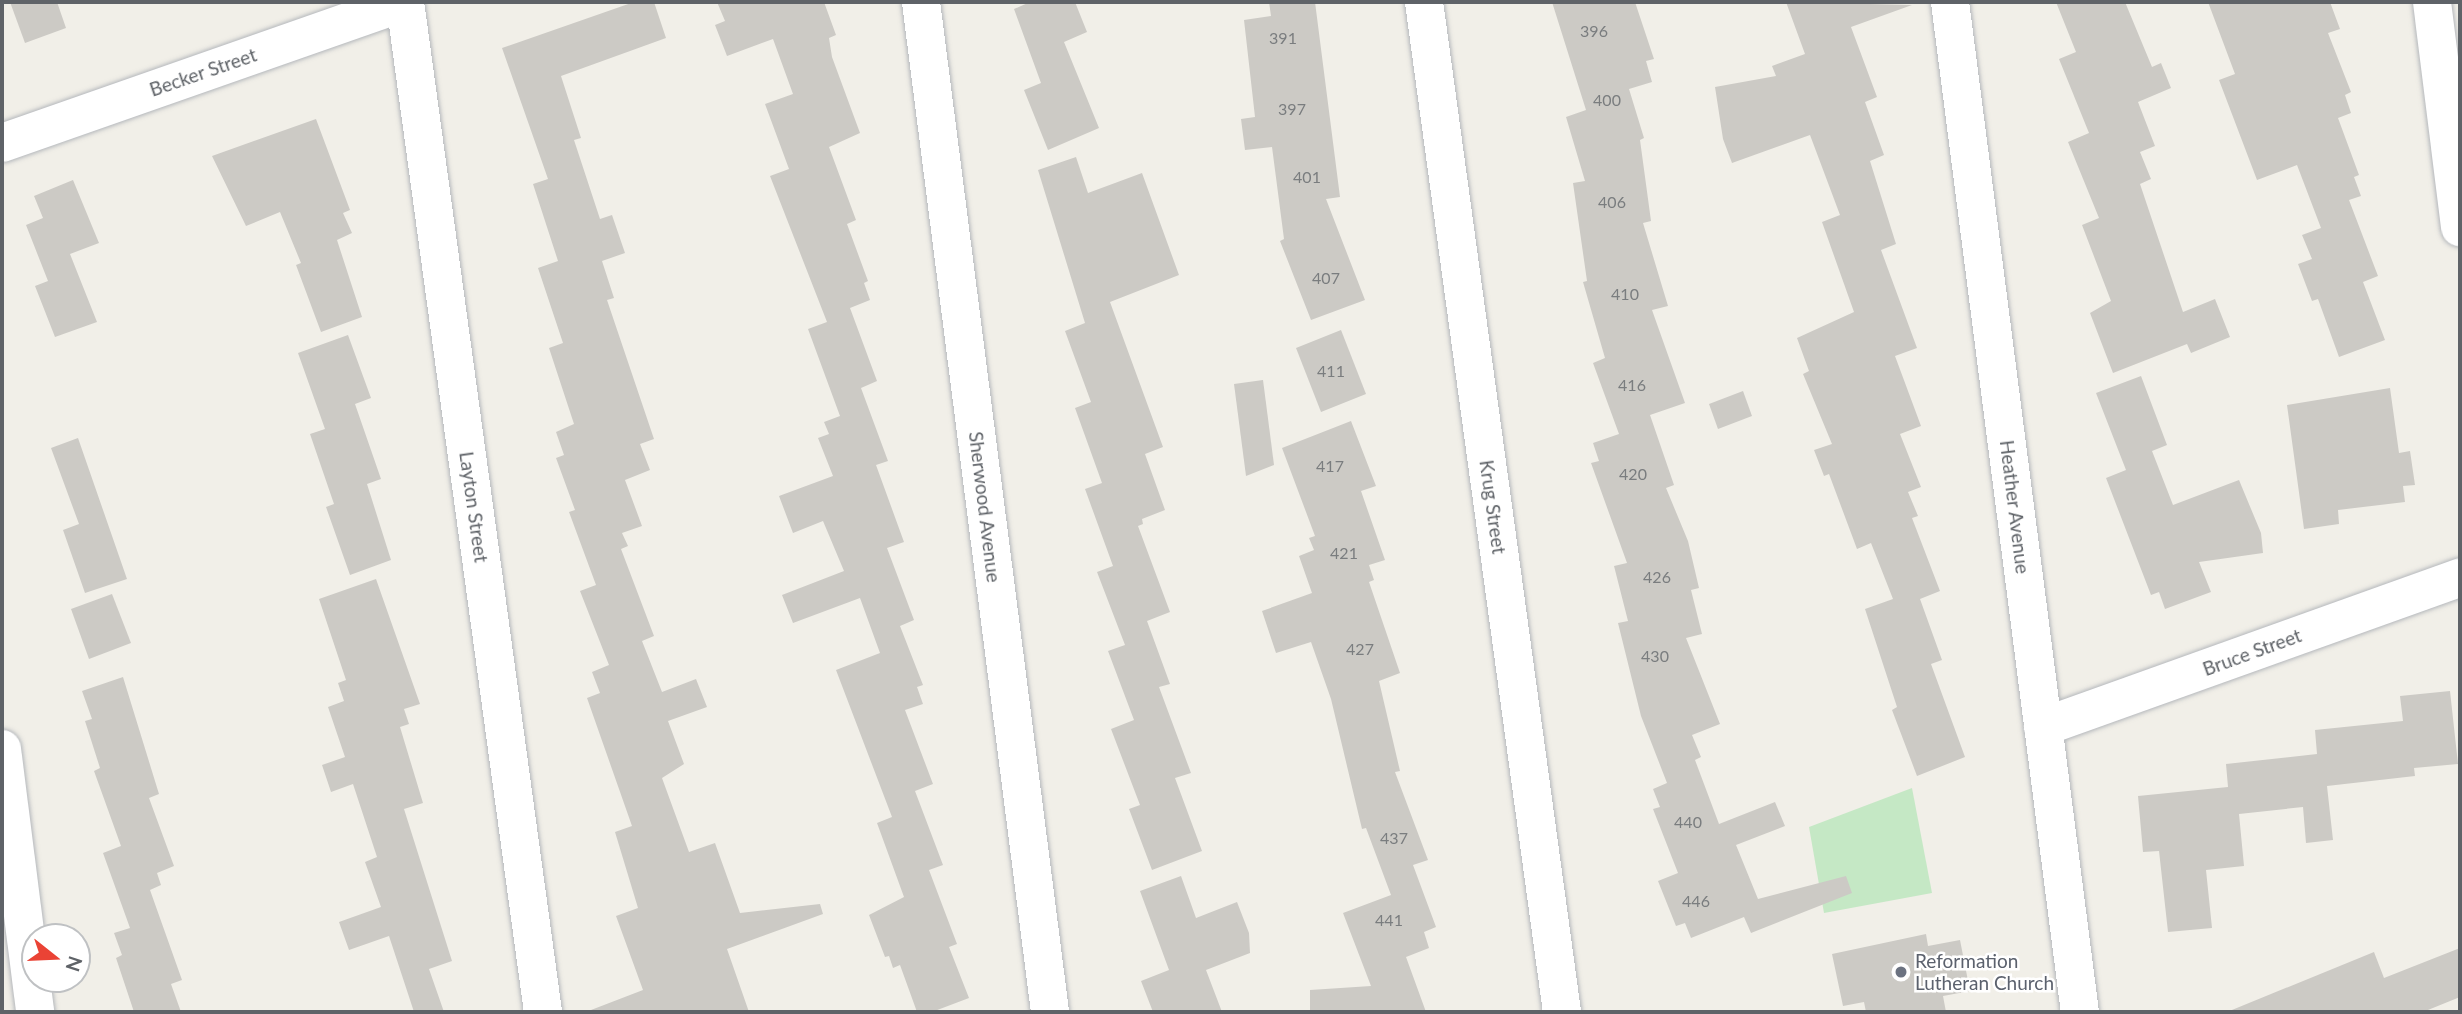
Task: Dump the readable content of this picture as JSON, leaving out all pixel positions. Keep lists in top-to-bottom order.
{
  "streets": {
    "street": [
      "Becker Street",
      "Layton Street",
      "Sherwood Avenue",
      "Krug Street",
      "Heather Avenue",
      "Bruce Street"
    ]
  },
  "crossings": [
    ["Becker Street", "Layton Street"],
    ["Heather Avenue", "Bruce Street"]
  ],
  "places": ["Reformation Lutheran Church"],
  "house_numbers": [
    "396",
    "391",
    "400",
    "397",
    "401",
    "406",
    "407",
    "410",
    "411",
    "416",
    "417",
    "420",
    "421",
    "426",
    "427",
    "430",
    "440",
    "437",
    "446",
    "441"
  ],
  "north": "right"
}
